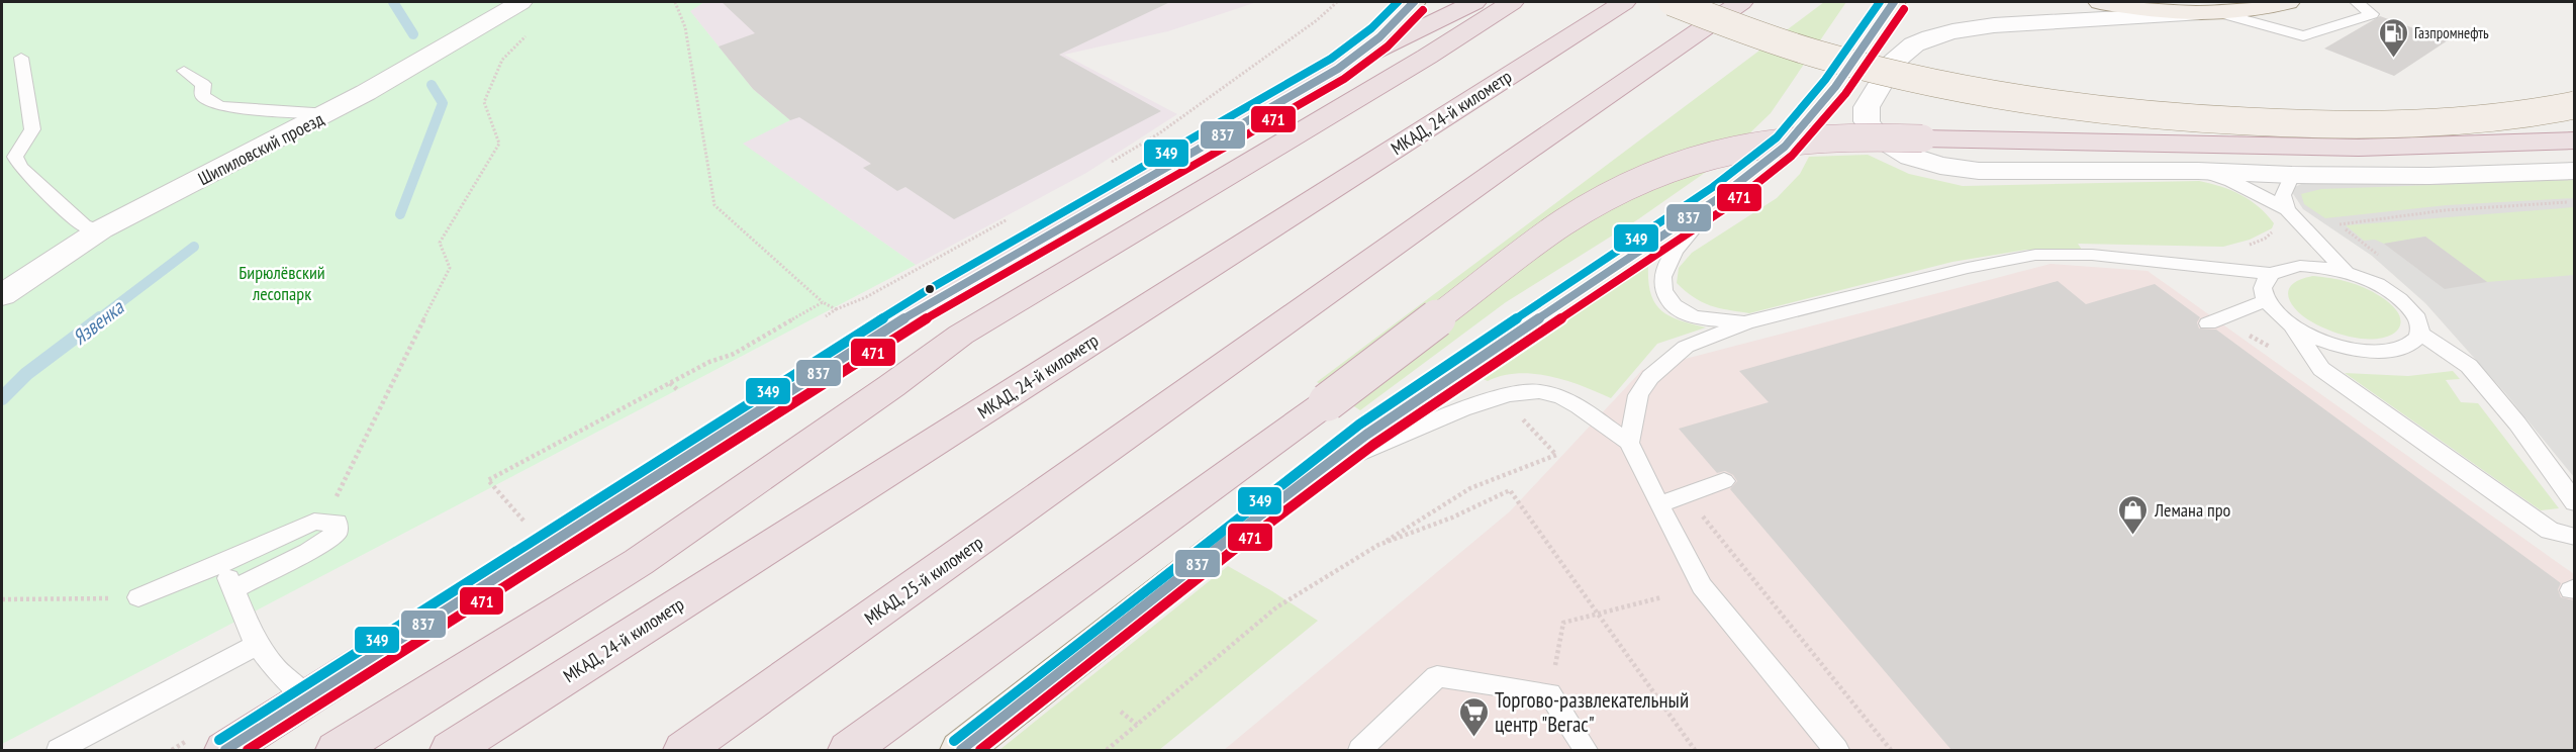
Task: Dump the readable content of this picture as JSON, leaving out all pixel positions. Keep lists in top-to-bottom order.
{
  "streets": {
    "highway": ["МКАД, 24-й километр", "МКАД, 25-й километр"],
    "street": ["Шипиловский проезд"]
  },
  "water": ["Язвенка"],
  "parks": ["Бирюлёвский лесопарк"],
  "places": {
    "fuel station": ["Газпромнефть"],
    "shop": ["Лемана про"],
    "supermarket": ["Торгово-развлекательный центр \"Вегас\""]
  },
  "lines": ["transit line 837", "transit line 349", "transit line 471"]
}
